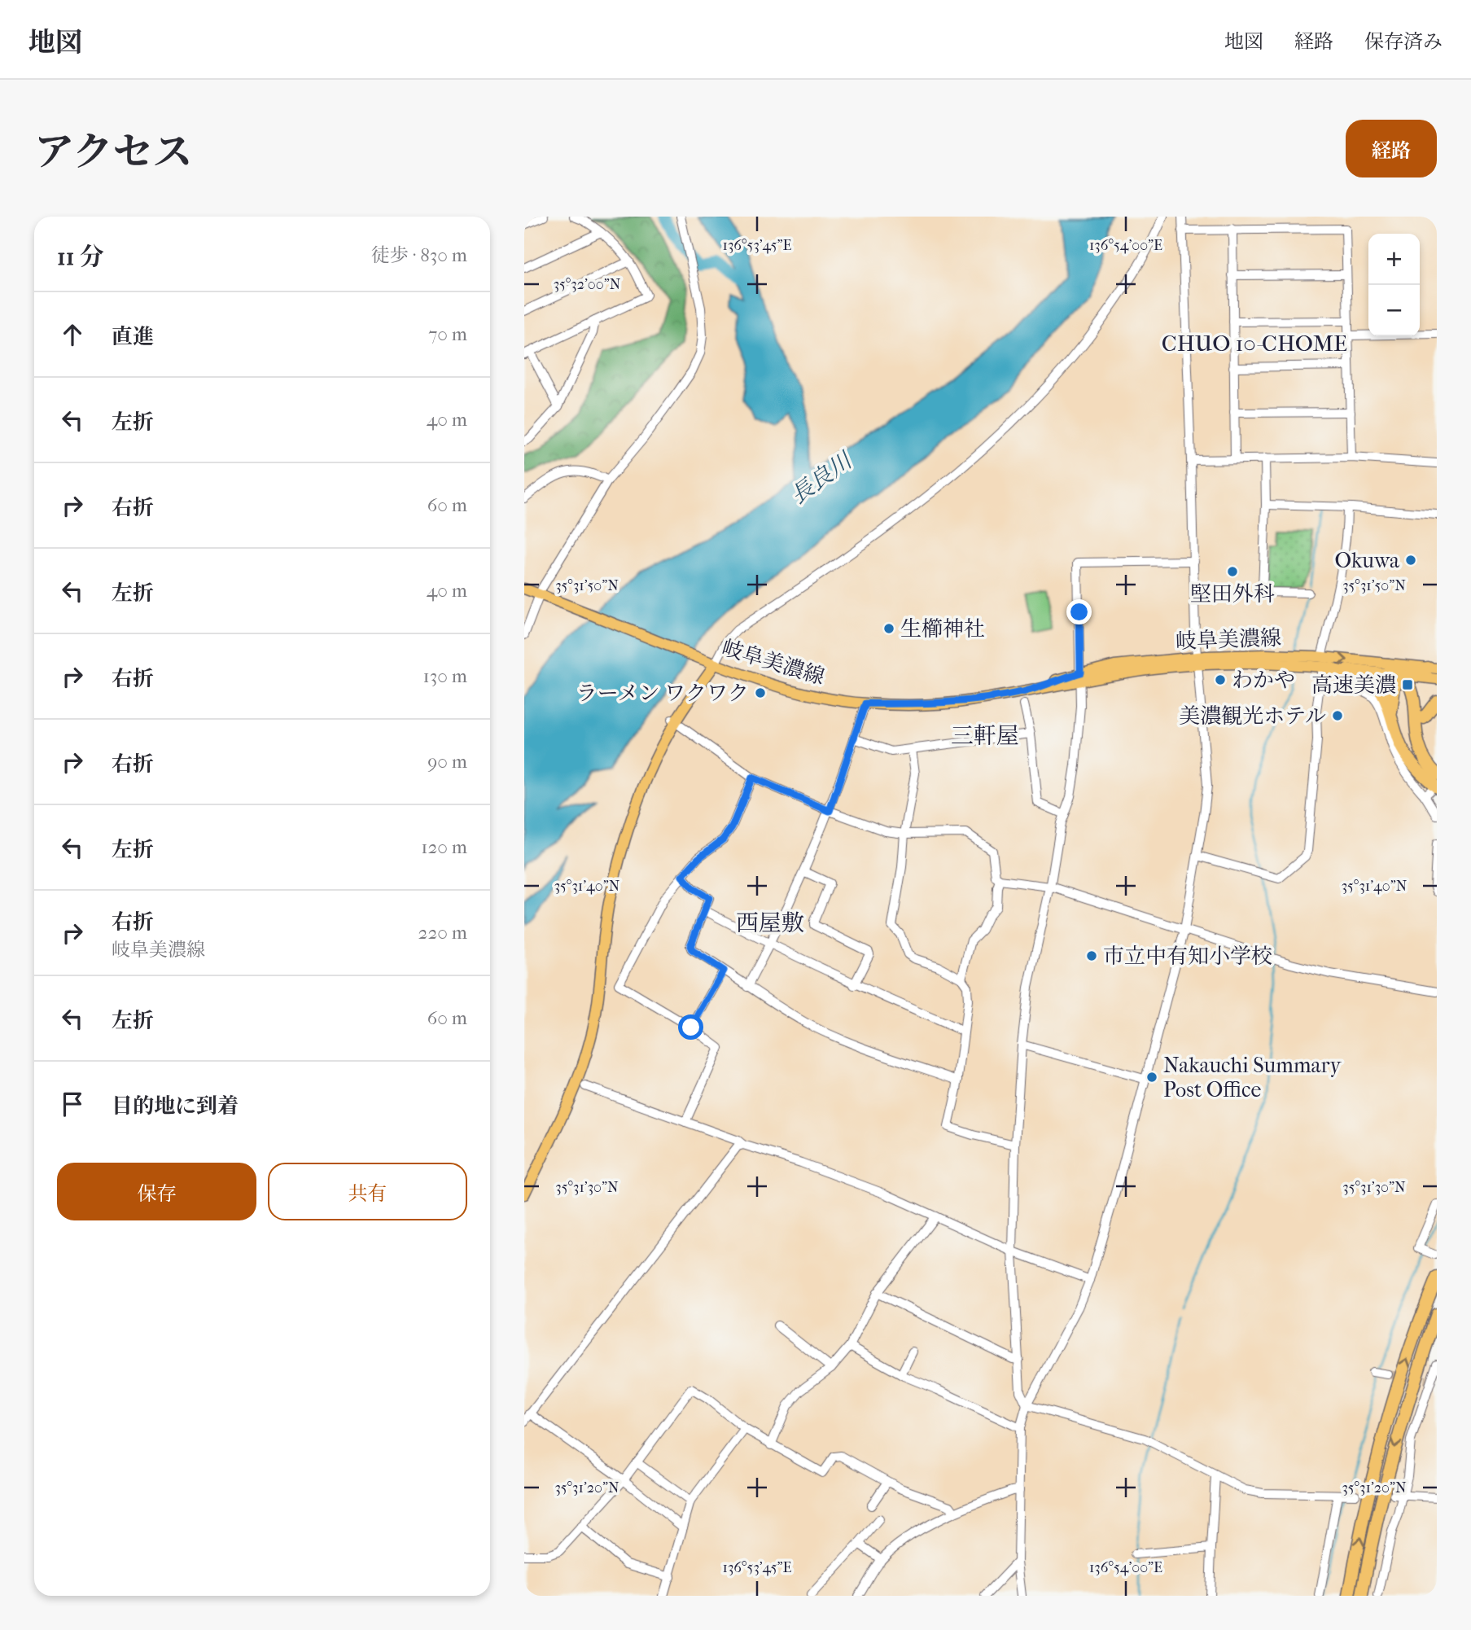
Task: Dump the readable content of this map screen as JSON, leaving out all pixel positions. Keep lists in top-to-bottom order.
{
  "streets": {
    "main road": ["岐阜美濃線"]
  },
  "districts": ["CHUO 10-CHOME", "三軒屋", "西屋敷"],
  "water": ["長良川"],
  "places": {
    "other": [
      "Okuwa",
      "堅田外科",
      "生櫛神社",
      "わかや",
      "ラーメン ワクワク",
      "美濃観光ホテル",
      "市立中有知小学校",
      "Nakauchi Summary Post Office"
    ],
    "transit": ["高速美濃"]
  },
  "page": {
    "header": "地図",
    "nav": ["地図", "経路", "保存済み"],
    "title": "アクセス",
    "buttons": [
      "経路",
      ["保存", "共有"]
    ],
    "heading": ["11 分", "徒歩 · 830 m"],
    "map_buttons": ["+", "−"],
    "list": [
      ["直進", "70 m"],
      ["左折", "40 m"],
      ["右折", "60 m"],
      ["左折", "40 m"],
      ["右折", "130 m"],
      ["右折", "90 m"],
      ["左折", "120 m"],
      ["右折", "岐阜美濃線", "220 m"],
      ["左折", "60 m"],
      "目的地に到着"
    ]
  },
  "coordinates": [
    "136°53'45\"E",
    "136°54'00\"E",
    "35°32'00\"N",
    "35°31'50\"N",
    "35°31'40\"N",
    "35°31'30\"N",
    "35°31'20\"N"
  ]
}
